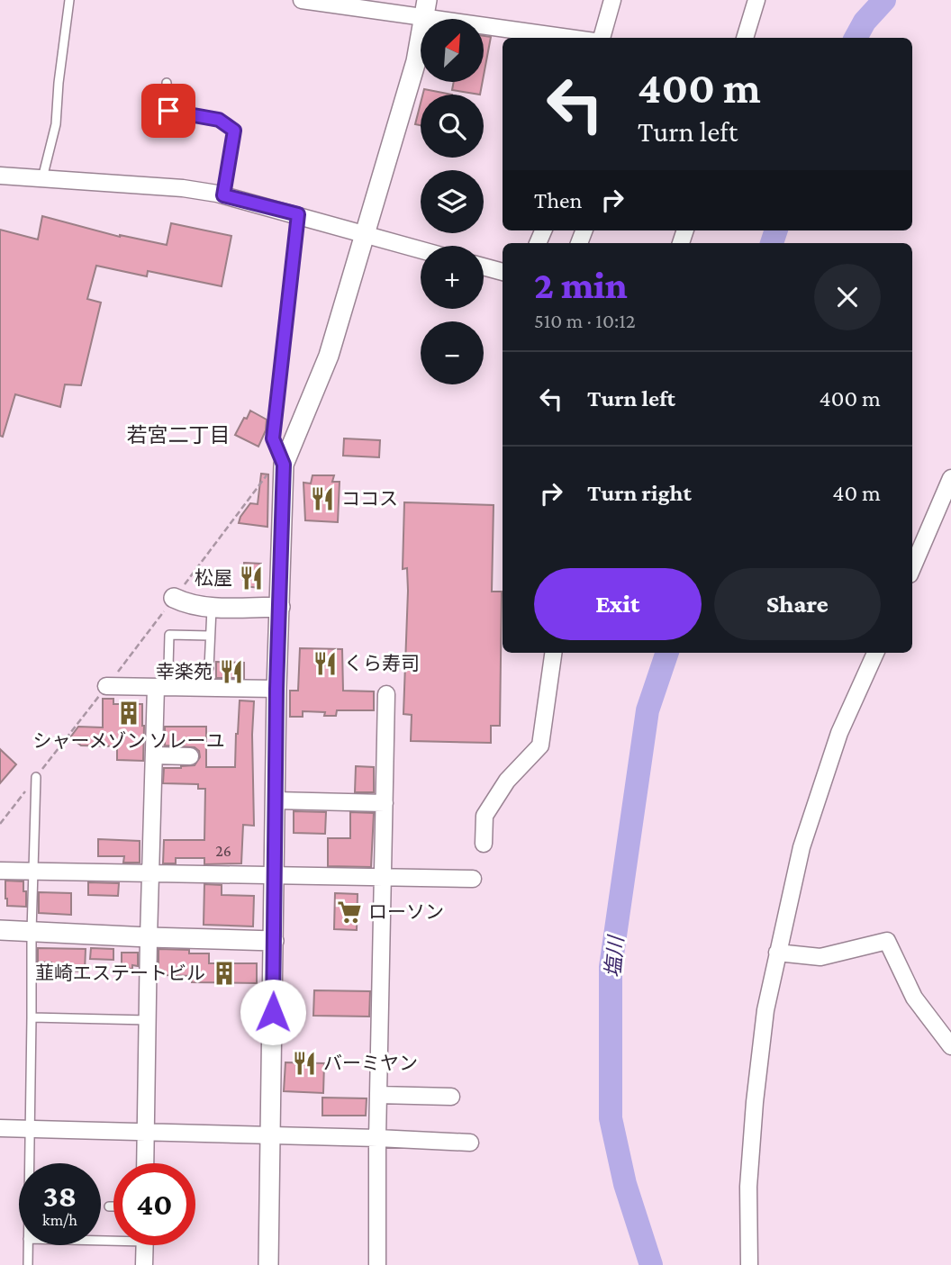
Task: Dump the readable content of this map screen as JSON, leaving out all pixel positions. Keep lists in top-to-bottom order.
{
  "districts": ["若宮二丁目"],
  "water": ["塩川"],
  "places": {
    "restaurant": [
      "ココス",
      "松屋",
      "くら寿司",
      "幸楽苑",
      "バーミヤン"
    ],
    "building": ["シャーメゾン ソレーユ", "韮崎エステートビル"],
    "supermarket": ["ローソン"]
  },
  "house_numbers": ["26"],
  "north": "top right",
  "page": {
    "map_buttons": ["+", "−"],
    "turn": ["400 m", "Turn left"],
    "then": "Then",
    "heading": ["2 min", "510 m · 10:12"],
    "list": [
      {
        "name": "Turn left",
        "value": "400 m"
      },
      {
        "name": "Turn right",
        "value": "40 m"
      }
    ],
    "buttons": ["Exit", "Share"],
    "speed": "38 km/h",
    "limit": "40"
  }
}
